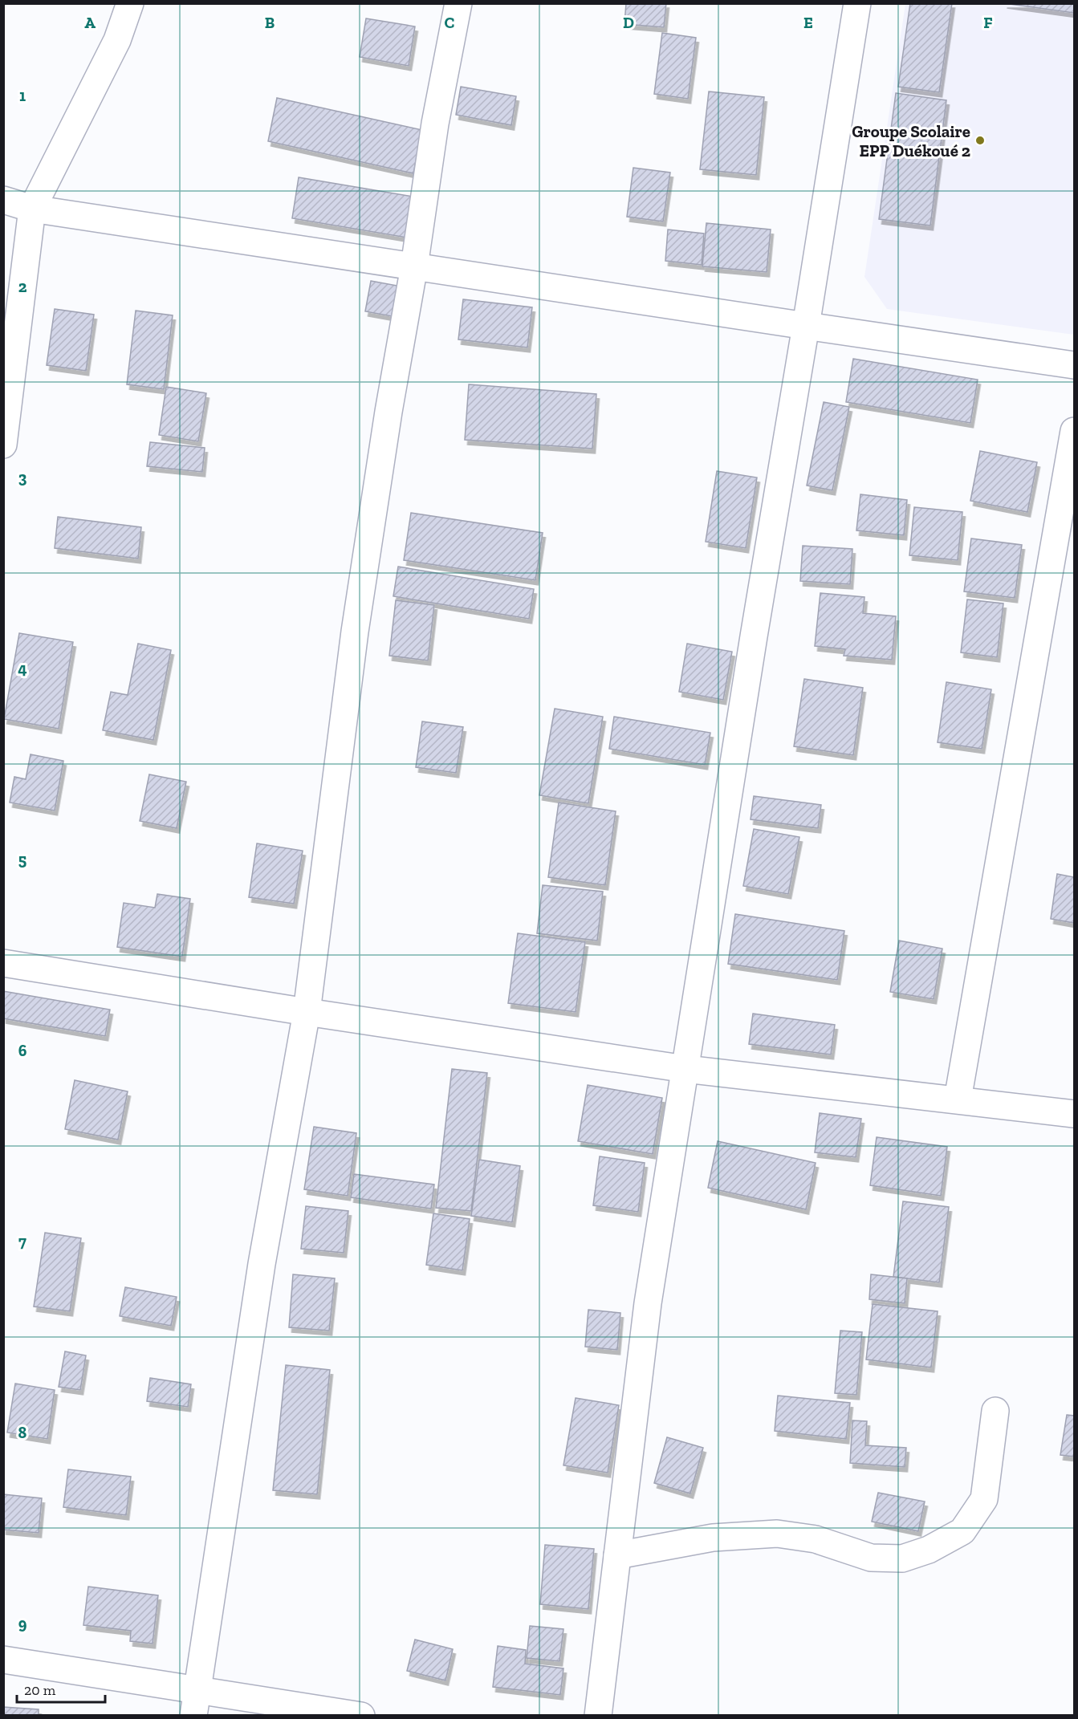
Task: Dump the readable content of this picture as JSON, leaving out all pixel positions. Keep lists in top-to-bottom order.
{
  "places": ["Groupe Scolaire EPP Duékoué 2"],
  "scale_bar": "20 m",
  "grid": {
    "columns": [
      "A",
      "B",
      "C",
      "D",
      "E",
      "F"
    ],
    "rows": [
      "1",
      "2",
      "3",
      "4",
      "5",
      "6",
      "7",
      "8",
      "9"
    ]
  }
}
